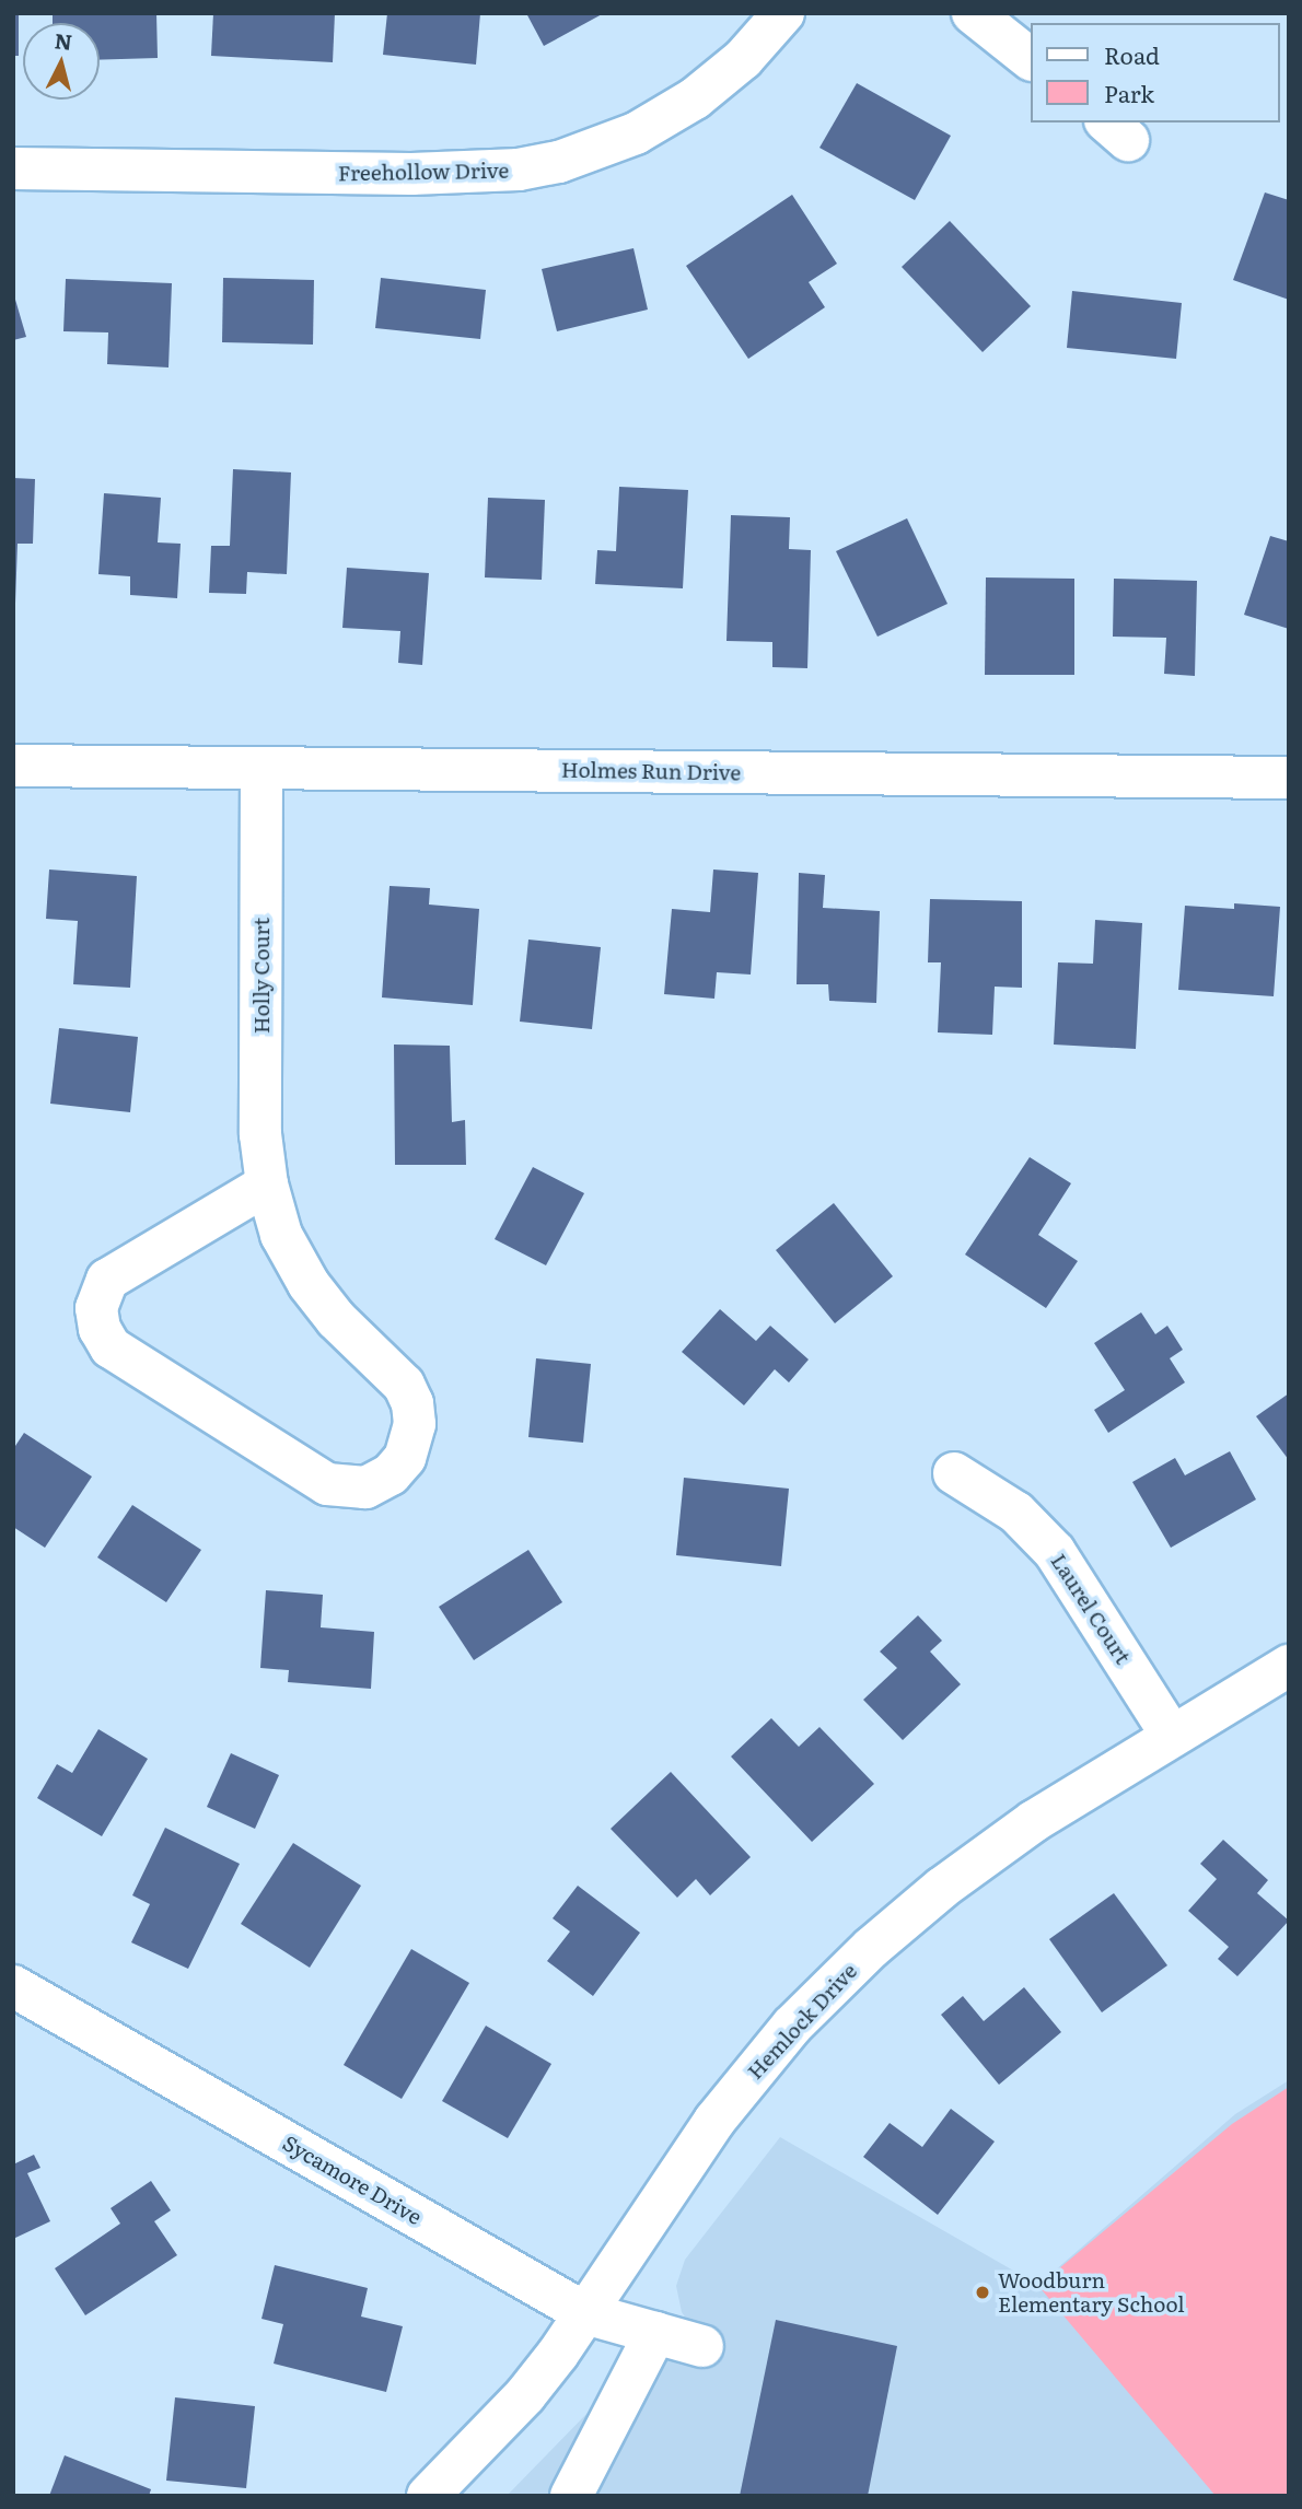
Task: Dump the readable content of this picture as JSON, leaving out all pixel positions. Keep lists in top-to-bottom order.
{
  "streets": {
    "street": [
      "Freehollow Drive",
      "Holmes Run Drive",
      "Holly Court",
      "Laurel Court",
      "Hemlock Drive",
      "Sycamore Drive"
    ]
  },
  "crossings": [
    ["Holmes Run Drive", "Holly Court"],
    ["Laurel Court", "Hemlock Drive"],
    ["Hemlock Drive", "Sycamore Drive"]
  ],
  "places": ["Woodburn Elementary School"],
  "legend": ["Road", "Park"],
  "north": "top"
}
